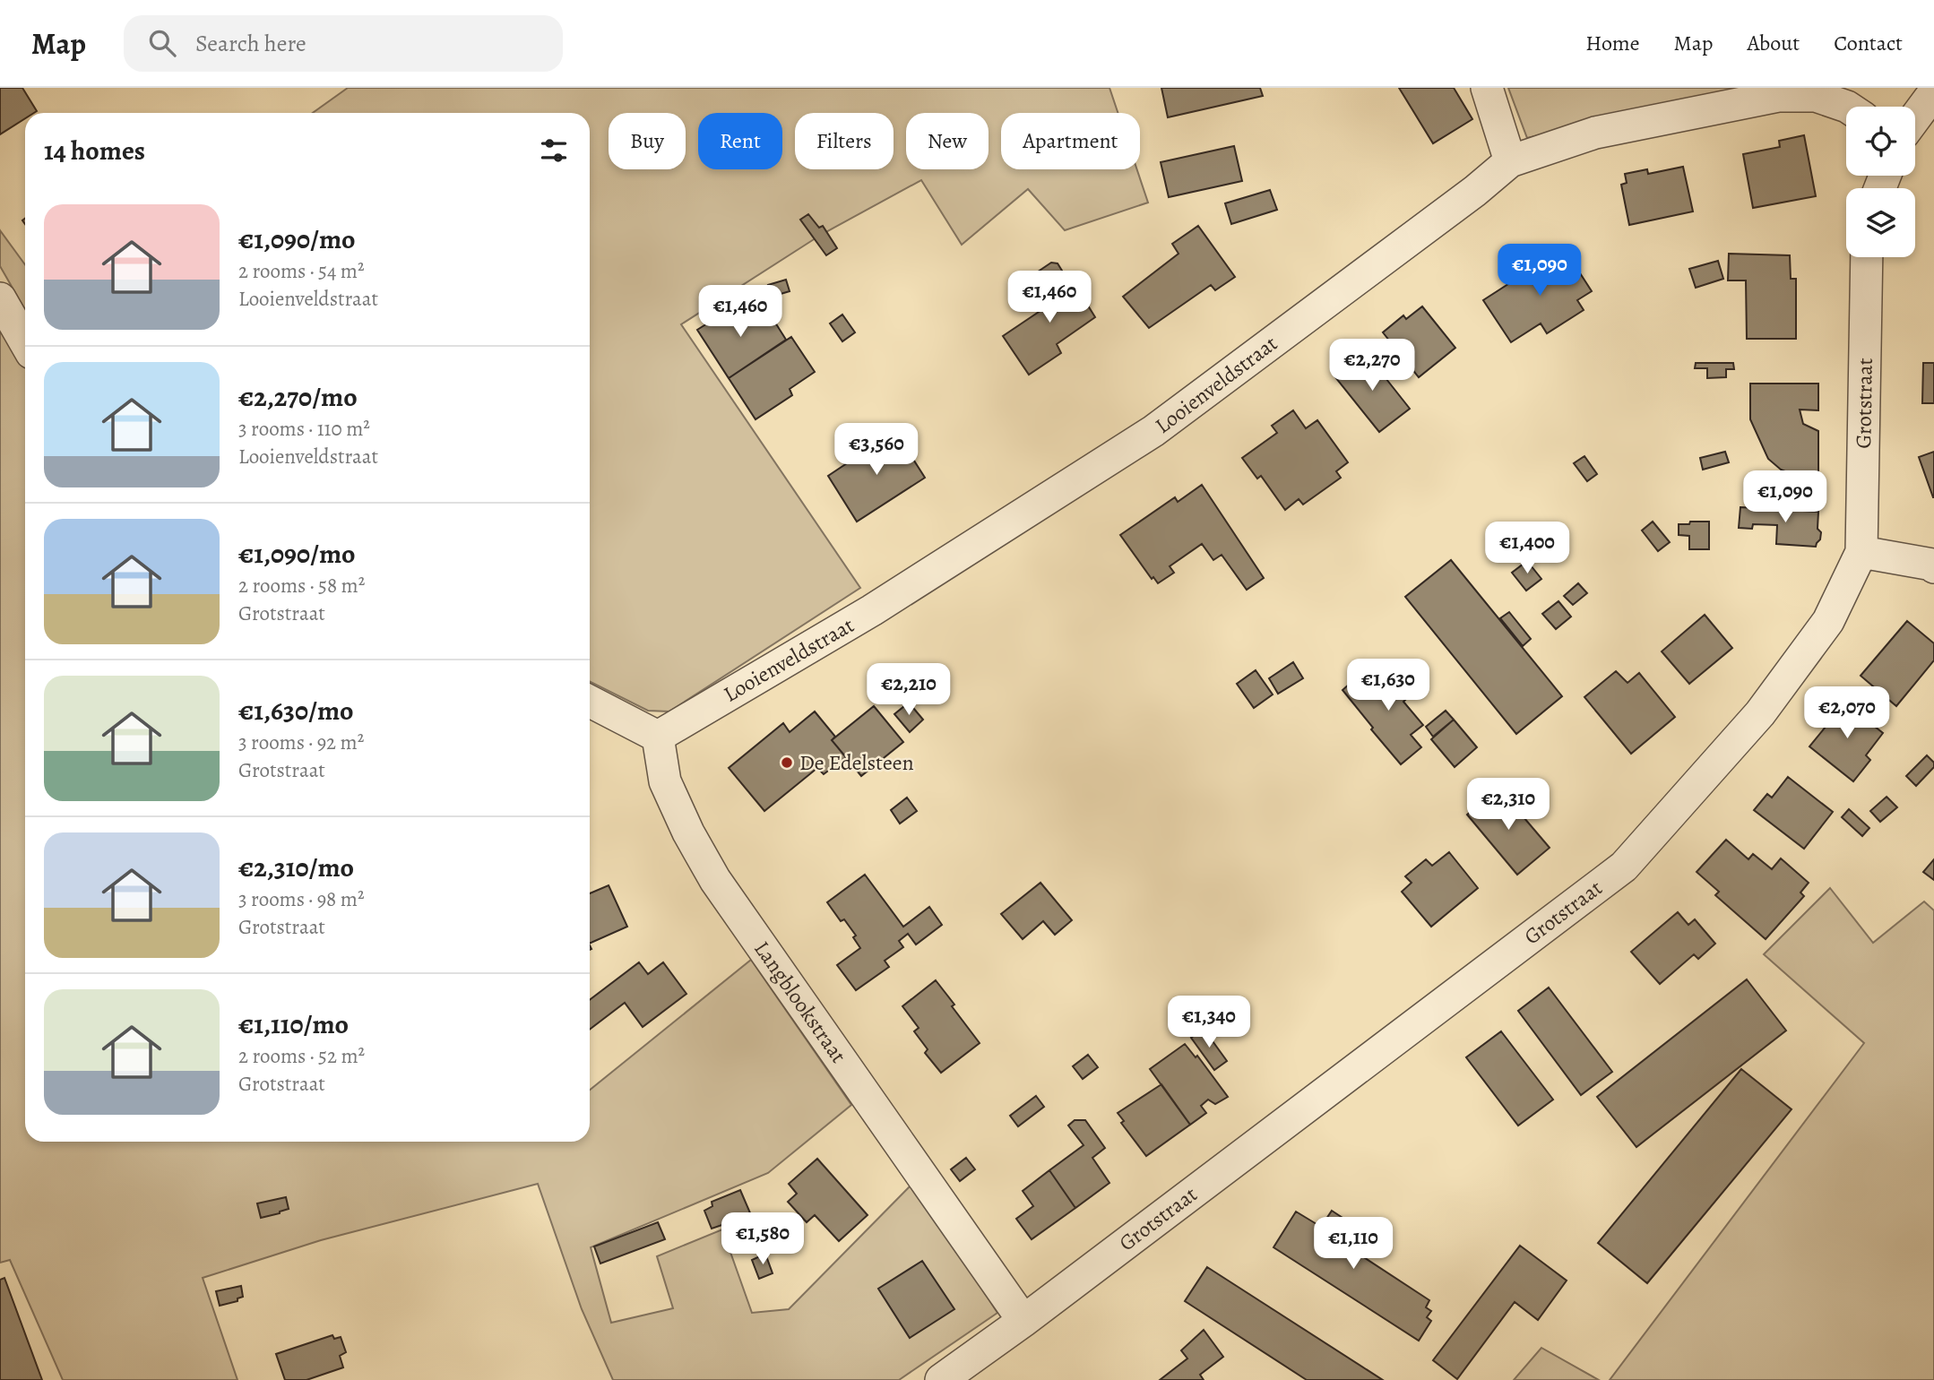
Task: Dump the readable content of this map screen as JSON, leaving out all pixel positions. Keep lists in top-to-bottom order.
{
  "streets": {
    "street": ["Looienveldstraat", "Grotstraat", "Langblookstraat"]
  },
  "crossings": [
    ["Looienveldstraat", "Langblookstraat"],
    ["Grotstraat", "Langblookstraat"]
  ],
  "places": ["De Edelsteen"],
  "page": {
    "header": "Map",
    "search": "Search here",
    "nav": [
      "Home",
      "Map",
      "About",
      "Contact"
    ],
    "chip": [
      "Buy",
      "Rent",
      "Filters",
      "New",
      "Apartment"
    ],
    "heading": "14 homes",
    "list": [
      {
        "name": "€1,090/mo",
        "note": "2 rooms · 54 m² · Looienveldstraat"
      },
      {
        "name": "€2,270/mo",
        "note": "3 rooms · 110 m² · Looienveldstraat"
      },
      {
        "name": "€1,090/mo",
        "note": "2 rooms · 58 m² · Grotstraat"
      },
      {
        "name": "€1,630/mo",
        "note": "3 rooms · 92 m² · Grotstraat"
      },
      {
        "name": "€2,310/mo",
        "note": "3 rooms · 98 m² · Grotstraat"
      },
      {
        "name": "€1,110/mo",
        "note": "2 rooms · 52 m² · Grotstraat"
      }
    ],
    "price": [
      "€1,090",
      "€1,460",
      "€1,460",
      "€2,270",
      "€3,560",
      "€1,090",
      "€1,400",
      "€1,630",
      "€2,210",
      "€2,070",
      "€2,310",
      "€1,340",
      "€1,580",
      "€1,110"
    ]
  }
}
